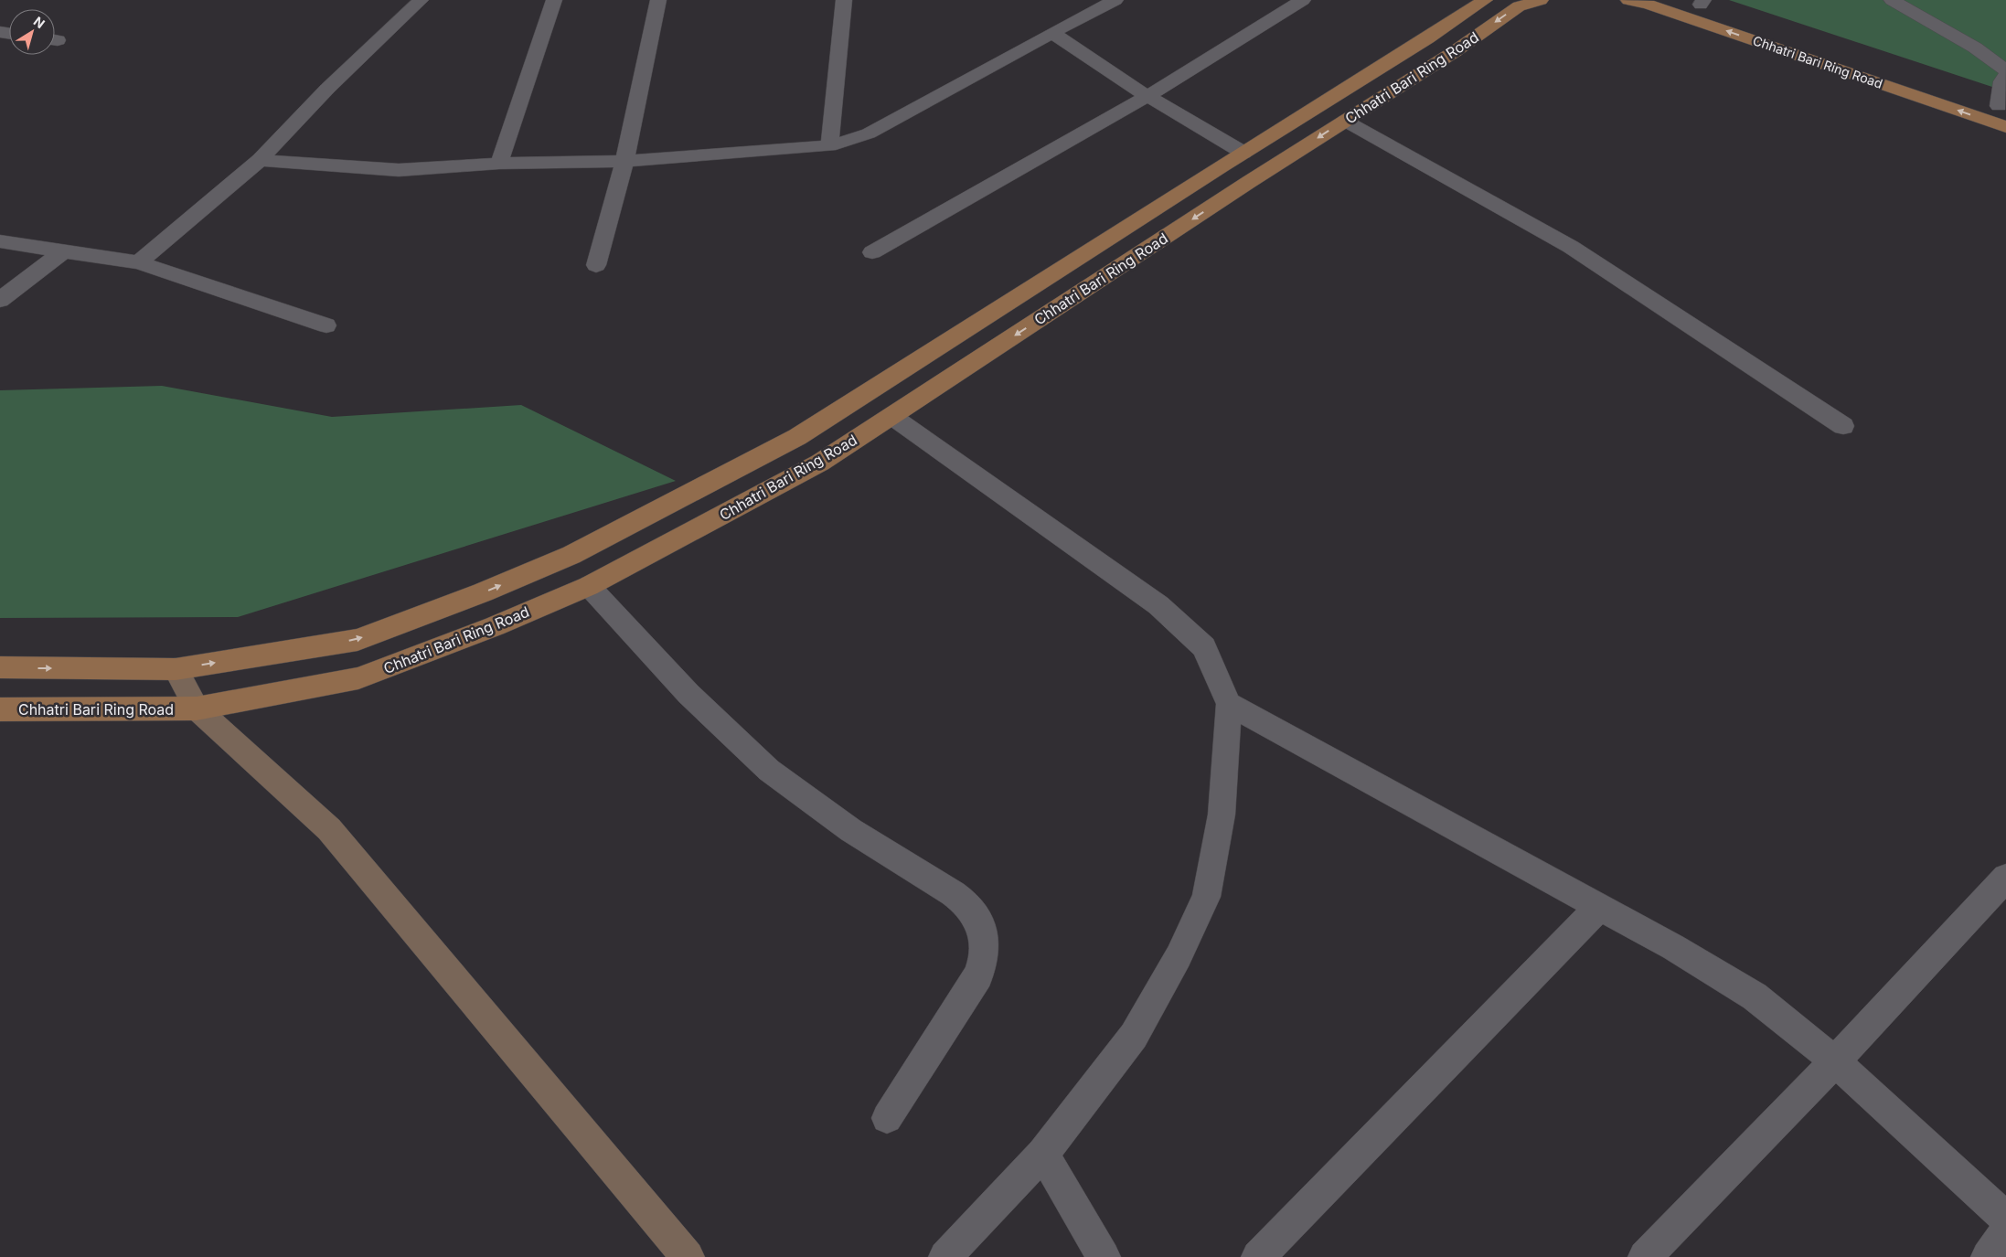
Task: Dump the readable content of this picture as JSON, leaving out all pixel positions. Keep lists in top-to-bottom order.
{
  "streets": {
    "main road": ["Chhatri Bari Ring Road"]
  },
  "north": "top right"
}
